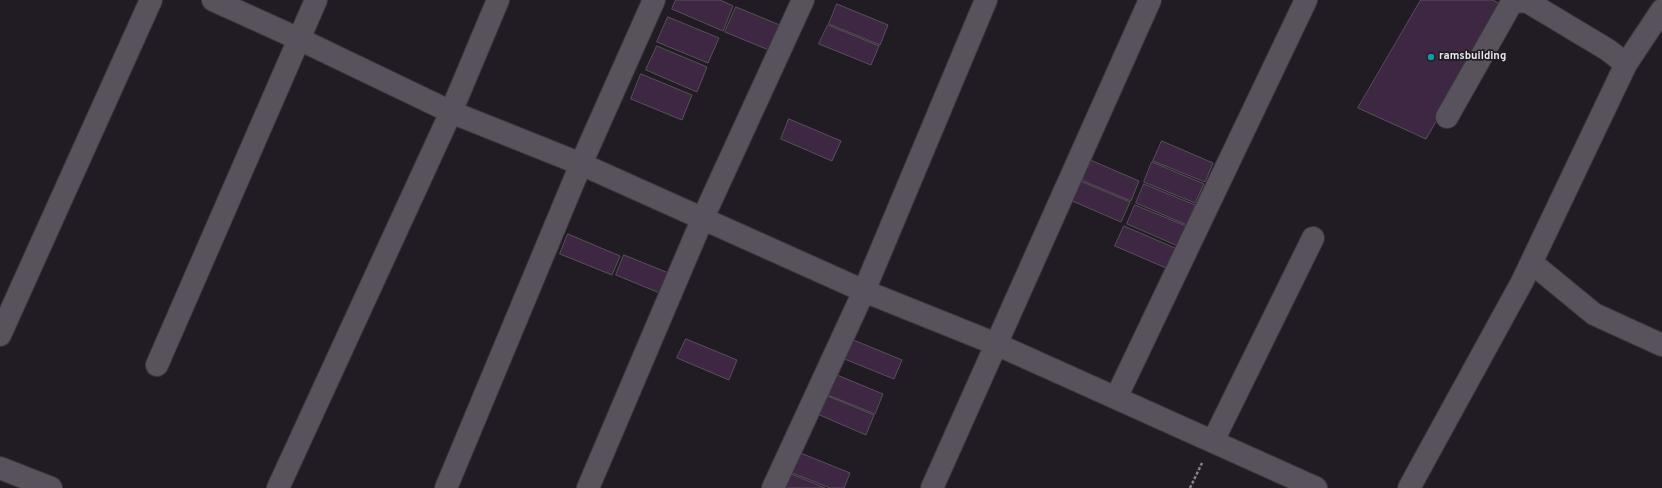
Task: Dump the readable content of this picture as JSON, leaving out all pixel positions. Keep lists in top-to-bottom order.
{
  "places": ["ramsbuilding"]
}
